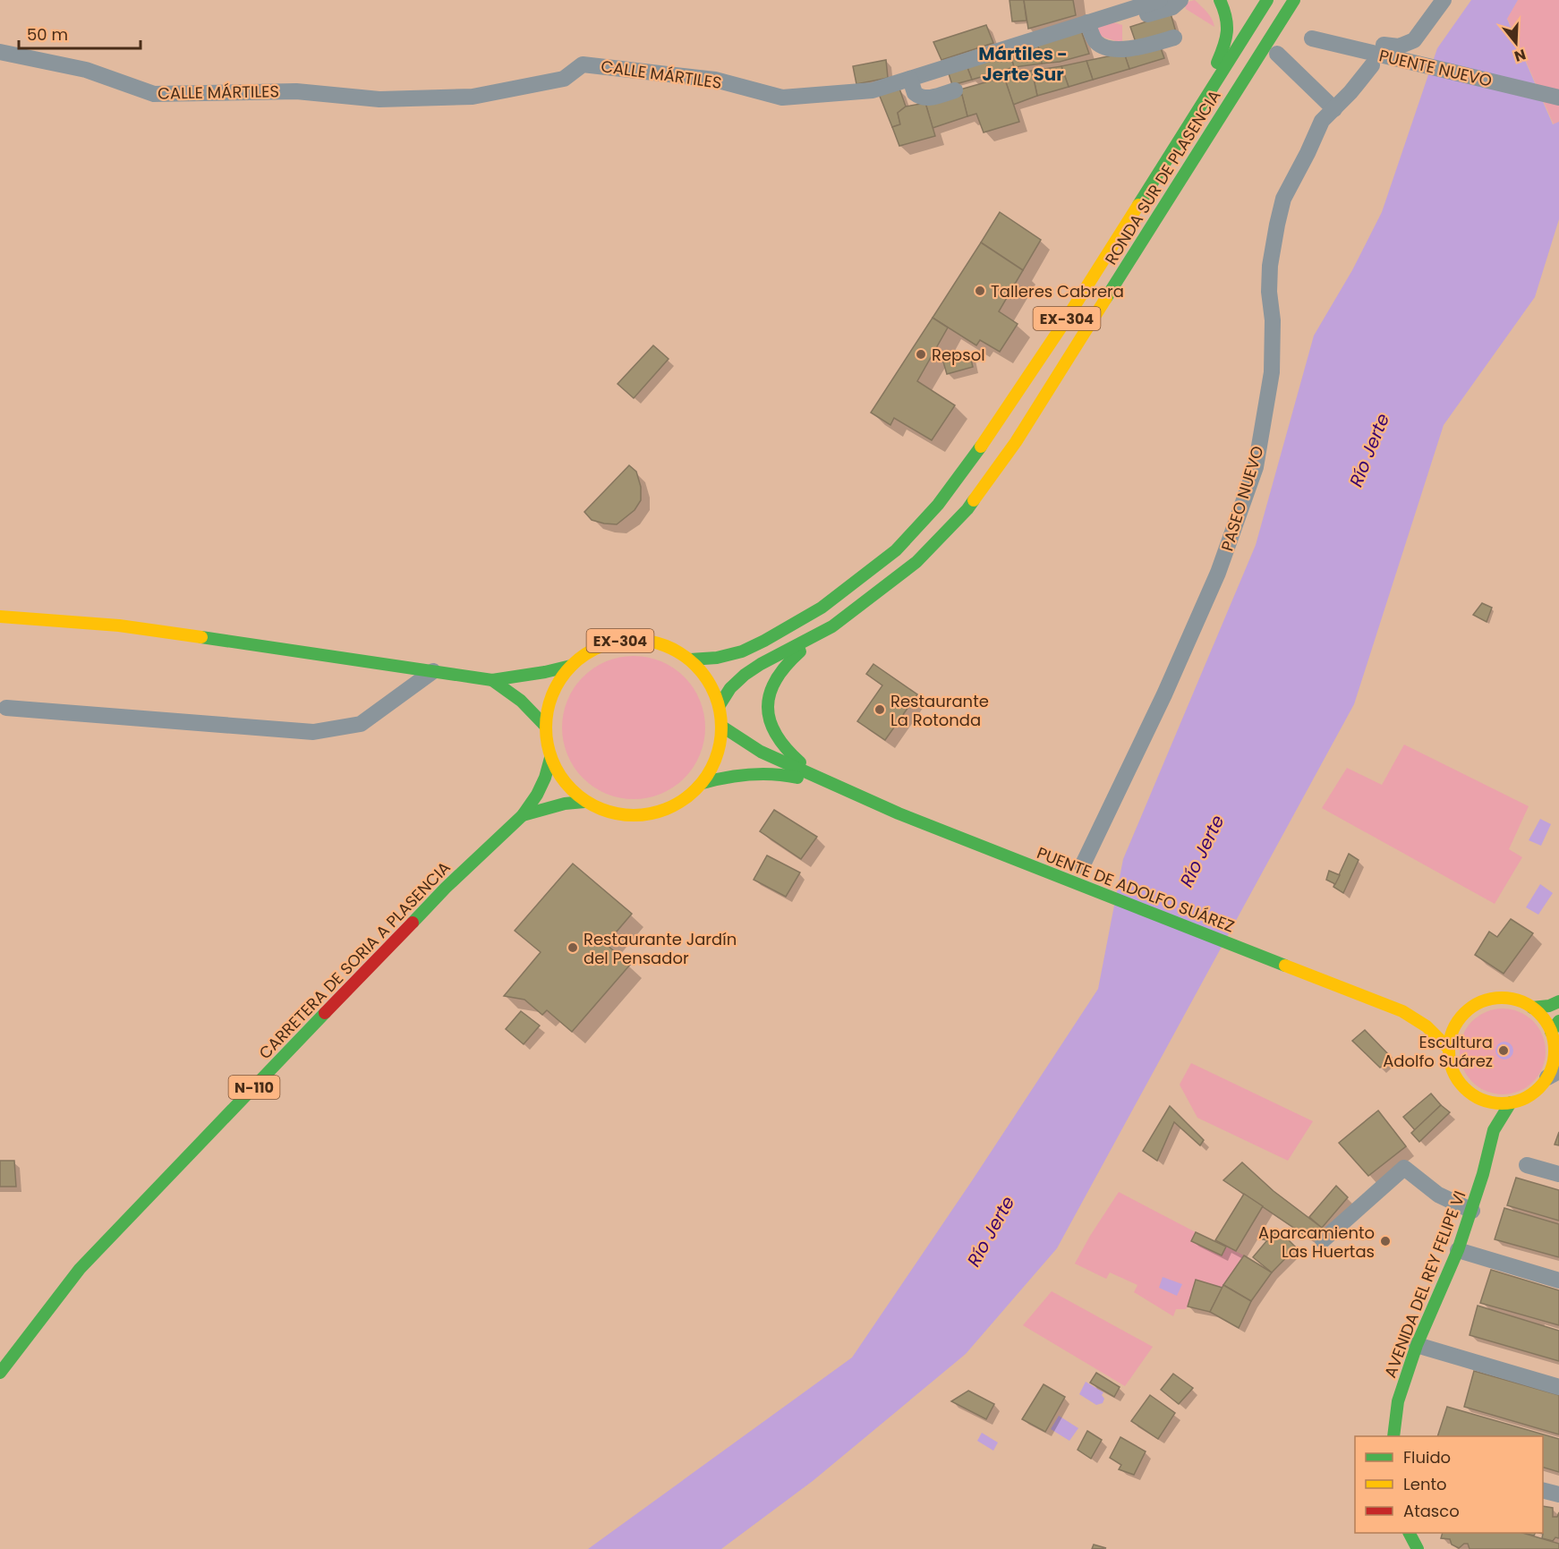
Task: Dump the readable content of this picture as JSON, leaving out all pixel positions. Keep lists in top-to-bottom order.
{
  "streets": {
    "main road": [
      "RONDA SUR DE PLASENCIA",
      "EX-304",
      "PUENTE DE ADOLFO SUÁREZ",
      "CARRETERA DE SORIA A PLASENCIA",
      "N-110",
      "AVENIDA DEL REY FELIPE VI"
    ],
    "street": ["PUENTE NUEVO", "CALLE MÁRTILES", "PASEO NUEVO"]
  },
  "crossings": [
    ["RONDA SUR DE PLASENCIA", "EX-304"],
    ["RONDA SUR DE PLASENCIA", "N-110"],
    ["EX-304", "N-110"],
    ["CARRETERA DE SORIA A PLASENCIA", "N-110"]
  ],
  "districts": ["Mártiles - Jerte Sur"],
  "water": ["Río Jerte"],
  "places": [
    "Talleres Cabrera",
    "Repsol",
    "Restaurante La Rotonda",
    "Restaurante Jardín del Pensador",
    "Escultura Adolfo Suárez",
    "Aparcamiento Las Huertas"
  ],
  "legend": ["Fluido", "Lento", "Atasco"],
  "scale_bar": "50 m",
  "north": "bottom"
}
